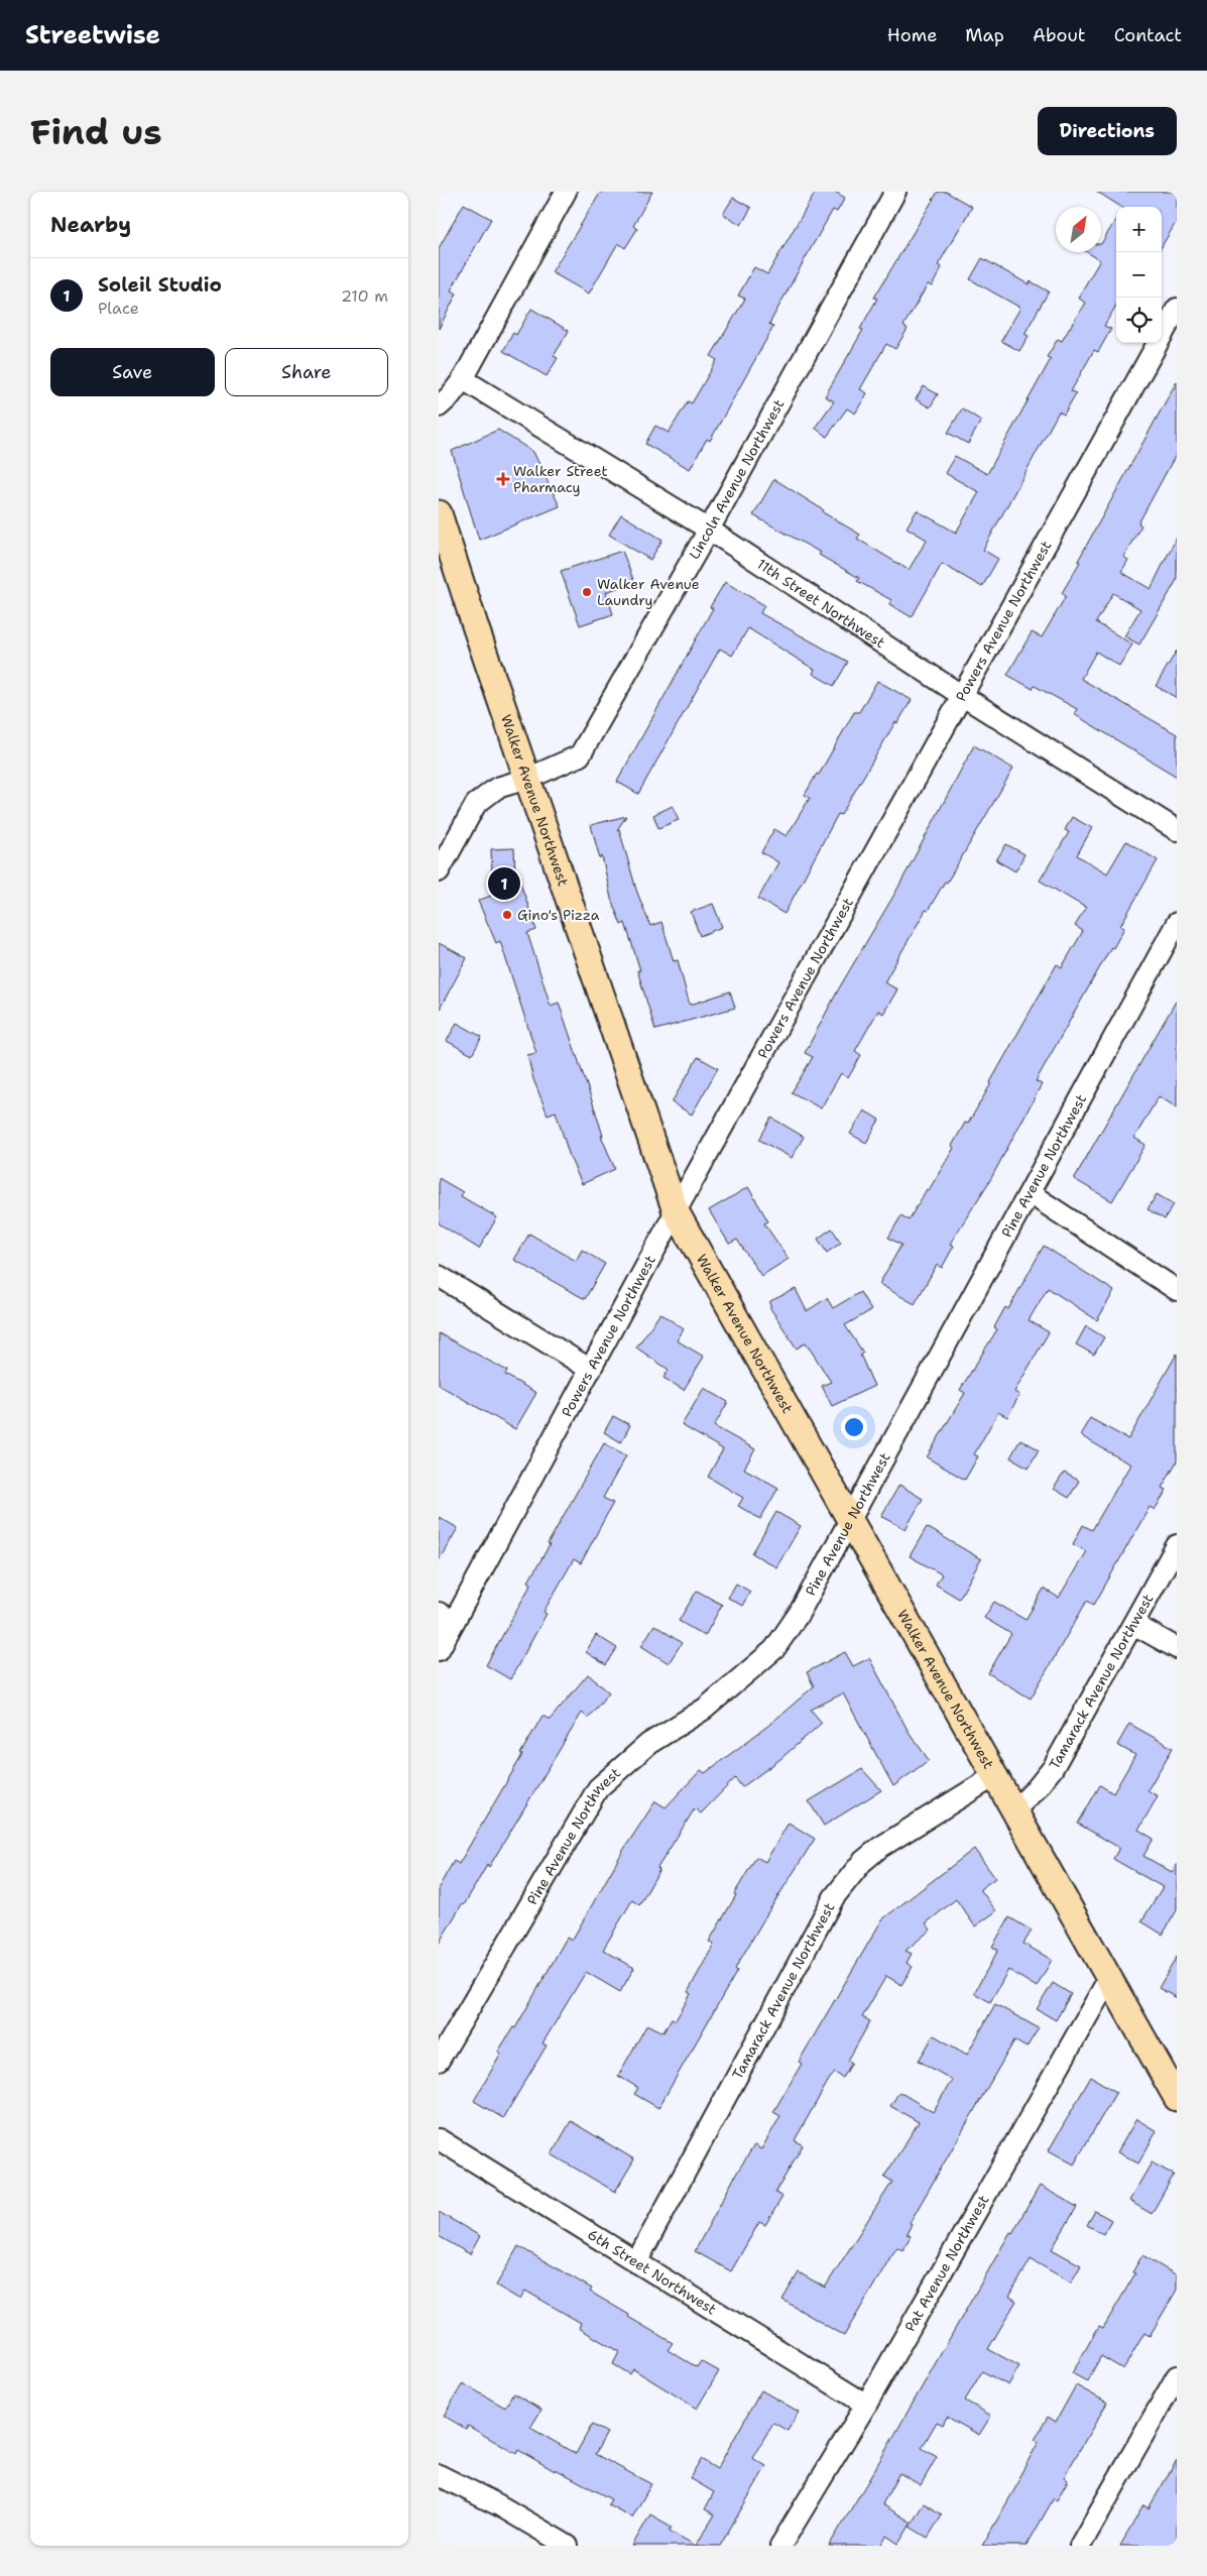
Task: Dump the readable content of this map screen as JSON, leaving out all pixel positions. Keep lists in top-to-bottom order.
{
  "streets": {
    "main road": ["Walker Avenue Northwest"],
    "street": [
      "Lincoln Avenue Northwest",
      "11th Street Northwest",
      "Powers Avenue Northwest",
      "Pine Avenue Northwest",
      "Tamarack Avenue Northwest",
      "Pat Avenue Northwest",
      "6th Street Northwest"
    ]
  },
  "crossings": [
    ["Lincoln Avenue Northwest", "11th Street Northwest"],
    ["Lincoln Avenue Northwest", "Walker Avenue Northwest"],
    ["11th Street Northwest", "Powers Avenue Northwest"],
    ["Powers Avenue Northwest", "Walker Avenue Northwest"],
    ["Walker Avenue Northwest", "Pine Avenue Northwest"],
    ["Walker Avenue Northwest", "Tamarack Avenue Northwest"],
    ["Walker Avenue Northwest", "Pat Avenue Northwest"],
    ["Tamarack Avenue Northwest", "6th Street Northwest"],
    ["Pat Avenue Northwest", "6th Street Northwest"]
  ],
  "places": {
    "health": ["Walker Street Pharmacy"],
    "other": ["Walker Avenue Laundry", "Gino's Pizza"]
  },
  "north": "top right",
  "page": {
    "header": "Streetwise",
    "nav": [
      "Home",
      "Map",
      "About",
      "Contact"
    ],
    "buttons": [
      "Directions",
      ["Save", "Share"]
    ],
    "title": "Find us",
    "heading": "Nearby",
    "map_buttons": ["+", "−"],
    "list": [
      {
        "mark": "1",
        "name": "Soleil Studio",
        "note": "Place",
        "value": "210 m"
      }
    ],
    "pins": "1"
  }
}
